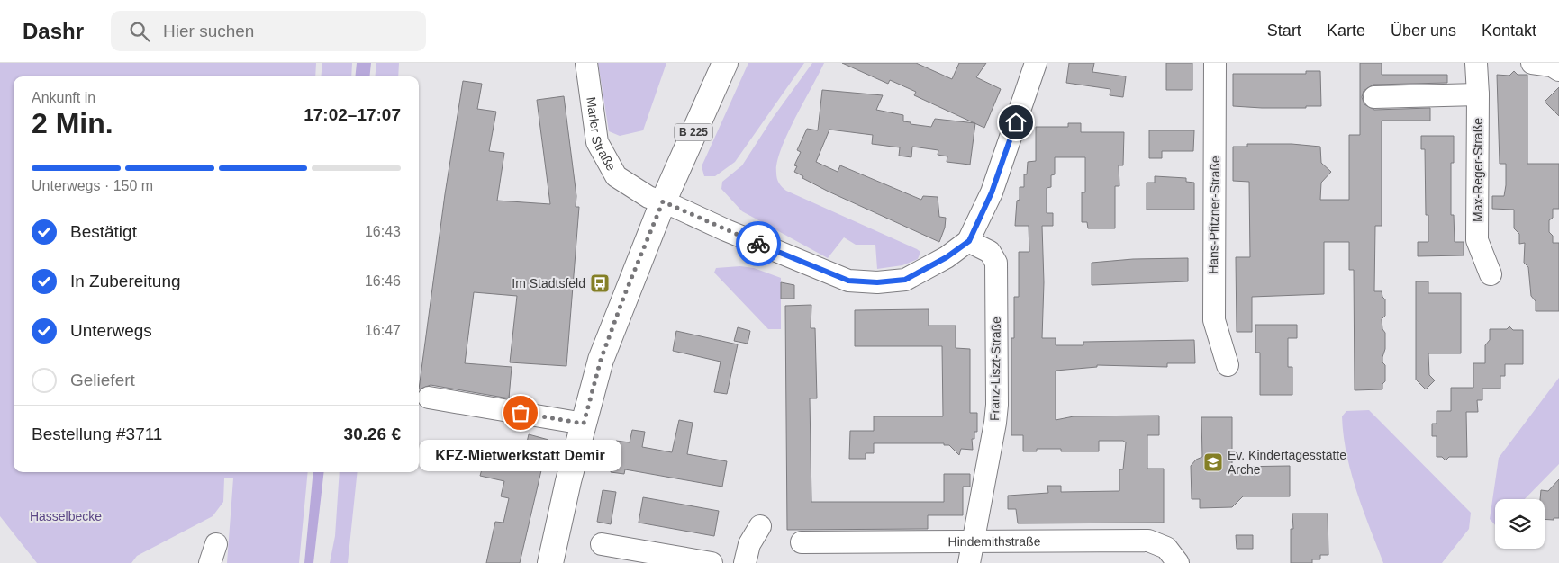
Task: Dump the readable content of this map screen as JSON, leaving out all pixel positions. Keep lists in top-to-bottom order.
{
  "streets": {
    "main road": ["B 225"],
    "street": [
      "Marler Straße",
      "Max-Reger-Straße",
      "Hans-Pfitzner-Straße",
      "Franz-Liszt-Straße",
      "Hindemithstraße"
    ]
  },
  "crossings": [
    ["B 225", "Marler Straße"],
    ["Marler Straße", "Franz-Liszt-Straße"],
    ["Franz-Liszt-Straße", "Hindemithstraße"]
  ],
  "parks": ["Hasselbecke"],
  "places": {
    "bus stop": ["Im Stadtsfeld"],
    "other": ["KFZ-Mietwerkstatt Demir"],
    "school or university": ["Ev. Kindertagesstätte Arche"]
  },
  "page": {
    "header": "Dashr",
    "search": "Hier suchen",
    "nav": [
      "Start",
      "Karte",
      "Über uns",
      "Kontakt"
    ],
    "heading": ["2 Min.", "Ankunft in", "17:02–17:07"],
    "panel": ["Bestellung #3711", "30.26 €"],
    "bar": "Unterwegs · 150 m",
    "list": [
      ["Bestätigt", "16:43"],
      ["In Zubereitung", "16:46"],
      ["Unterwegs", "16:47"],
      "Geliefert"
    ],
    "bubble": "KFZ-Mietwerkstatt Demir"
  }
}
